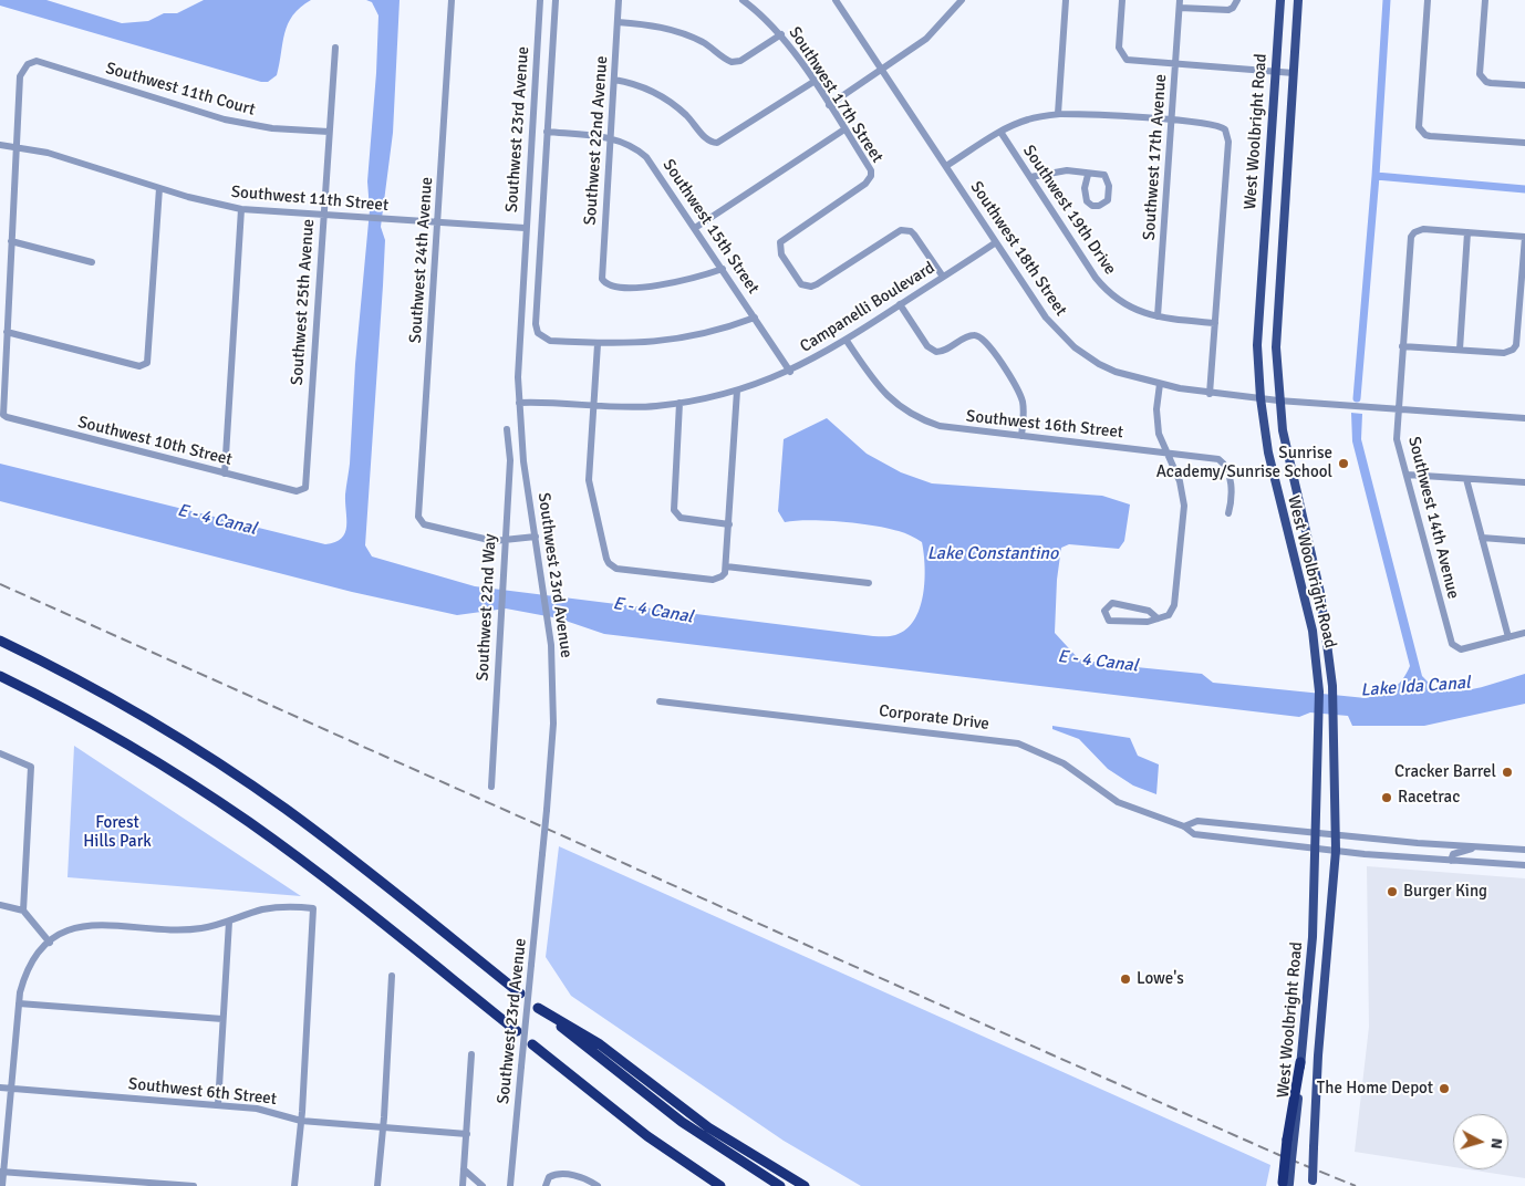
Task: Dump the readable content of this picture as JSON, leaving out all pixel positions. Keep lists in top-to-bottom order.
{
  "streets": {
    "main road": ["West Woolbright Road"],
    "street": [
      "Southwest 11th Court",
      "Southwest 17th Street",
      "Southwest 23rd Avenue",
      "Southwest 22nd Avenue",
      "Southwest 17th Avenue",
      "Southwest 11th Street",
      "Southwest 19th Drive",
      "Southwest 15th Street",
      "Southwest 18th Street",
      "Southwest 24th Avenue",
      "Southwest 25th Avenue",
      "Campanelli Boulevard",
      "Southwest 16th Street",
      "Southwest 10th Street",
      "Southwest 14th Avenue",
      "Southwest 22nd Way",
      "Corporate Drive",
      "Southwest 6th Street"
    ]
  },
  "crossings": [
    ["Southwest 11th Court", "Southwest 11th Street"],
    ["Southwest 11th Court", "Southwest 25th Avenue"],
    ["Southwest 17th Street", "Campanelli Boulevard"],
    ["Southwest 23rd Avenue", "Southwest 11th Street"],
    ["Southwest 23rd Avenue", "Campanelli Boulevard"],
    ["West Woolbright Road", "Southwest 18th Street"],
    ["West Woolbright Road", "Corporate Drive"],
    ["Southwest 22nd Avenue", "Southwest 15th Street"],
    ["Southwest 17th Avenue", "Southwest 19th Drive"],
    ["Southwest 11th Street", "Southwest 24th Avenue"],
    ["Southwest 11th Street", "Southwest 25th Avenue"],
    ["Southwest 15th Street", "Campanelli Boulevard"],
    ["Southwest 18th Street", "Campanelli Boulevard"],
    ["Southwest 18th Street", "Southwest 14th Avenue"],
    ["Southwest 24th Avenue", "Southwest 22nd Way"],
    ["Southwest 25th Avenue", "Southwest 10th Street"],
    ["Campanelli Boulevard", "Southwest 16th Street"]
  ],
  "water": ["E - 4 Canal", "Lake Constantino", "Lake Ida Canal"],
  "parks": ["Forest Hills Park"],
  "places": [
    "Sunrise Academy/Sunrise School",
    "Cracker Barrel",
    "Racetrac",
    "Burger King",
    "Lowe's",
    "The Home Depot"
  ],
  "north": "right"
}
